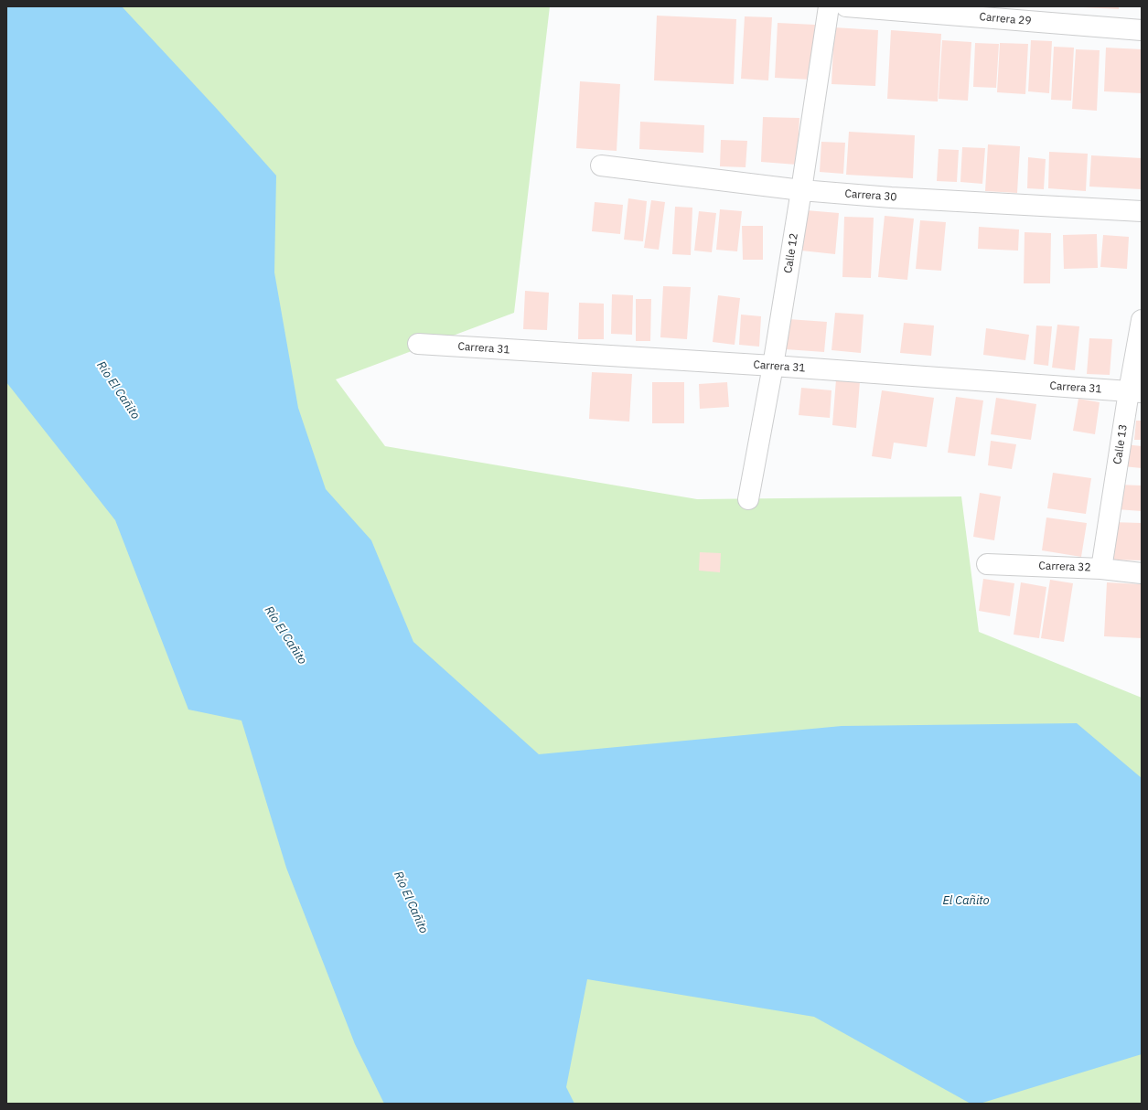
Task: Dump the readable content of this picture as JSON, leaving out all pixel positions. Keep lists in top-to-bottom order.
{
  "streets": {
    "street": [
      "Carrera 29",
      "Carrera 30",
      "Calle 12",
      "Carrera 31",
      "Calle 13",
      "Carrera 32"
    ]
  },
  "crossings": [
    ["Carrera 30", "Calle 12"],
    ["Calle 12", "Carrera 31"],
    ["Carrera 31", "Calle 13"],
    ["Calle 13", "Carrera 32"]
  ],
  "water": ["Río El Cañito", "El Cañito"]
}
